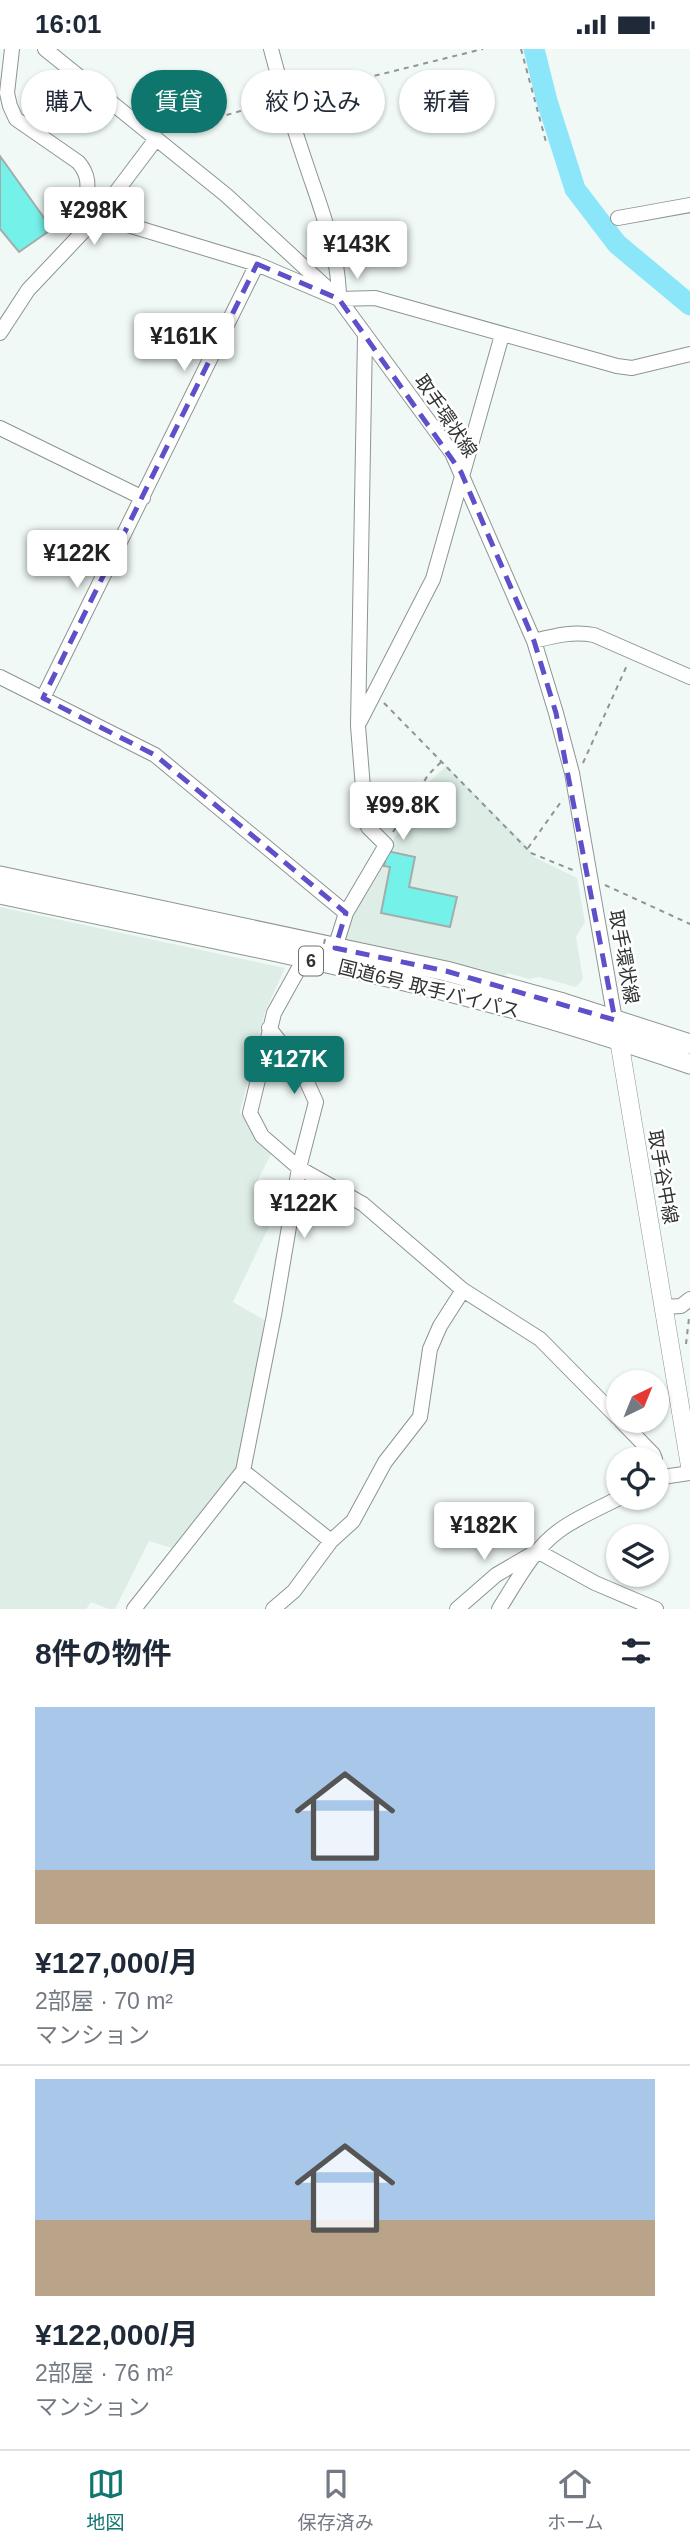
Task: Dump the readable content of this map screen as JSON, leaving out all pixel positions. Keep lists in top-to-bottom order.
{
  "streets": {
    "highway": ["6", "国道6号 取手バイパス"],
    "main road": ["取手谷中線"],
    "street": ["取手環状線"]
  },
  "crossings": [
    ["取手環状線", "国道6号 取手バイパス"],
    ["取手環状線", "取手谷中線"],
    ["国道6号 取手バイパス", "取手谷中線"]
  ],
  "north": "top right",
  "page": {
    "status": "16:01",
    "chip": [
      "購入",
      "賃貸",
      "絞り込み",
      "新着"
    ],
    "price": [
      "¥298K",
      "¥143K",
      "¥161K",
      "¥122K",
      "¥99.8K",
      "¥127K",
      "¥122K",
      "¥182K"
    ],
    "heading": "8件の物件",
    "list": [
      {
        "name": "¥127,000/月",
        "note": "2部屋 · 70 m² · マンション"
      },
      {
        "name": "¥122,000/月",
        "note": "2部屋 · 76 m² · マンション"
      }
    ],
    "tabs": ["地図", "保存済み", "ホーム"]
  }
}
